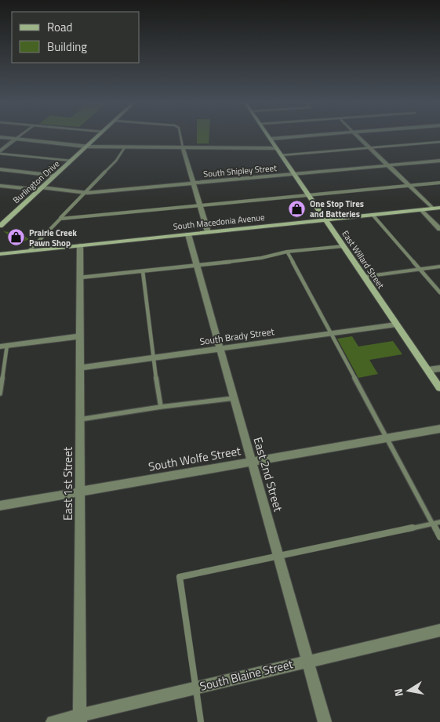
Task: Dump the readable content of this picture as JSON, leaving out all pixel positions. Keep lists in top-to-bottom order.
{
  "streets": {
    "street": [
      "South Shipley Street",
      "Burlington Drive",
      "South Macedonia Avenue",
      "East Willard Street",
      "South Brady Street",
      "South Wolfe Street",
      "East 2nd Street",
      "East 1st Street",
      "South Blaine Street"
    ]
  },
  "crossings": [
    ["South Shipley Street", "Burlington Drive"],
    ["South Shipley Street", "East Willard Street"],
    ["South Macedonia Avenue", "East Willard Street"],
    ["South Macedonia Avenue", "East 2nd Street"],
    ["South Macedonia Avenue", "East 1st Street"],
    ["East Willard Street", "South Brady Street"],
    ["South Brady Street", "East 2nd Street"],
    ["South Brady Street", "East 1st Street"],
    ["South Wolfe Street", "East 2nd Street"],
    ["South Wolfe Street", "East 1st Street"],
    ["East 2nd Street", "South Blaine Street"],
    ["East 1st Street", "South Blaine Street"]
  ],
  "places": {
    "shop": ["One Stop Tires and Batteries", "Prairie Creek Pawn Shop"]
  },
  "legend": ["Road", "Building"],
  "north": "left"
}
